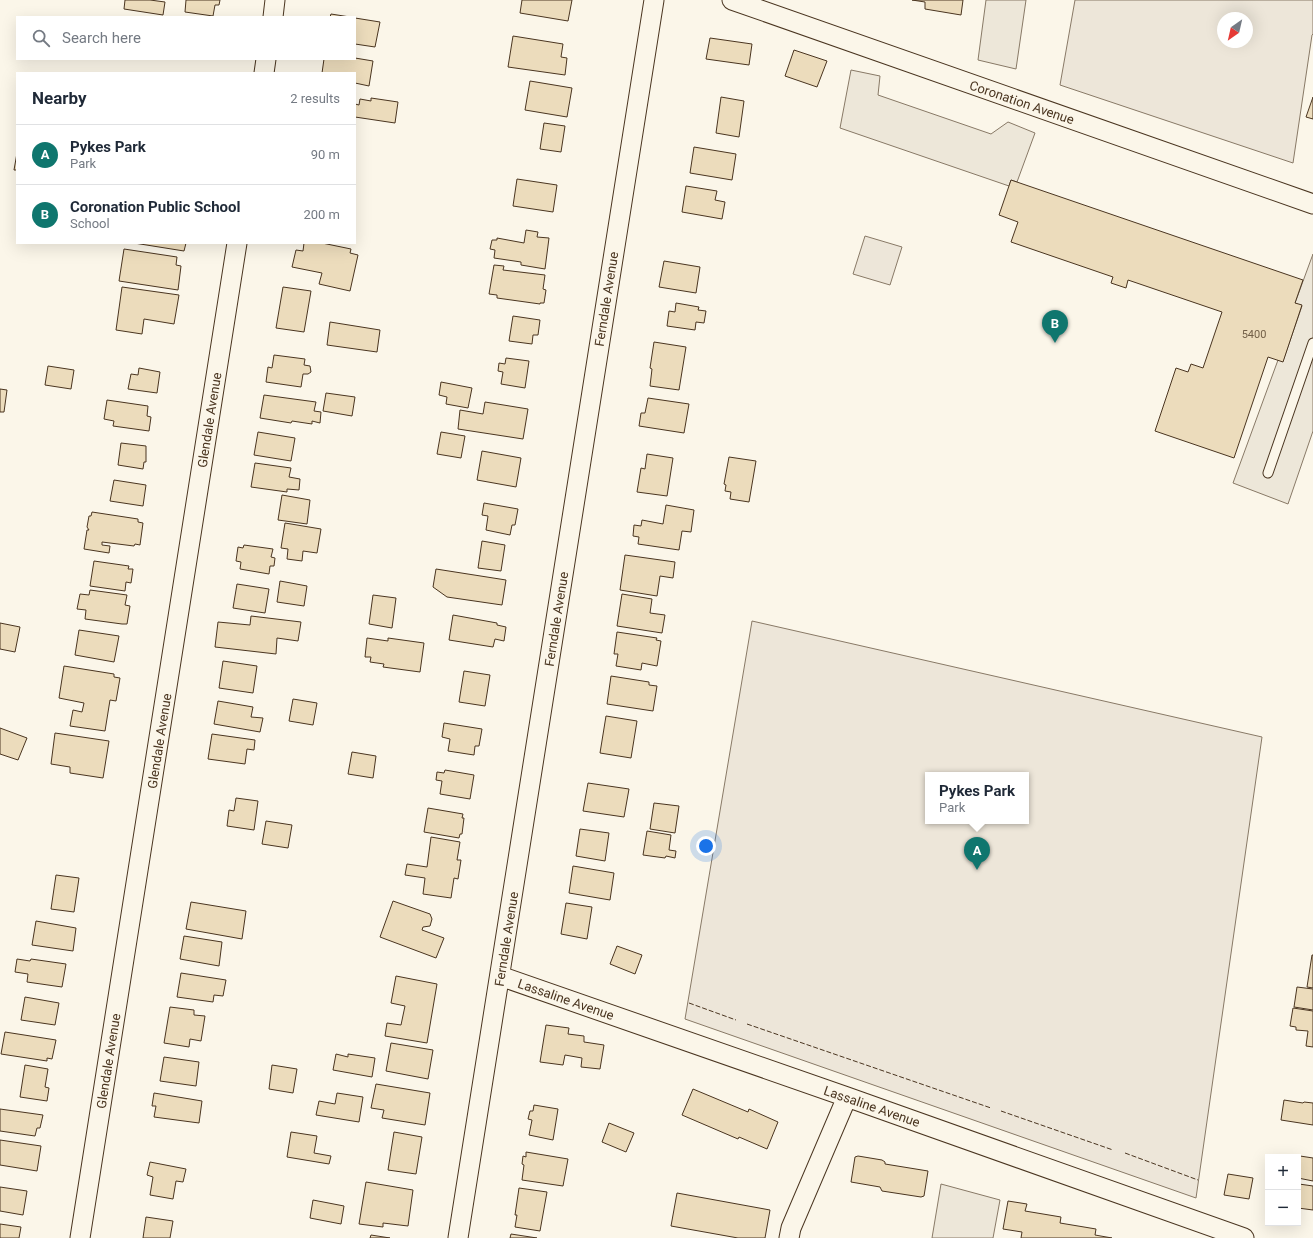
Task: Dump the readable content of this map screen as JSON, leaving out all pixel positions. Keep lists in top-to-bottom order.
{
  "streets": {
    "street": [
      "Coronation Avenue",
      "Ferndale Avenue",
      "Glendale Avenue",
      "Lassaline Avenue"
    ]
  },
  "crossings": [
    ["Ferndale Avenue", "Lassaline Avenue"]
  ],
  "house_numbers": ["5400"],
  "north": "bottom left",
  "page": {
    "search": "Search here",
    "heading": ["Nearby", "2 results"],
    "list": [
      {
        "mark": "A",
        "name": "Pykes Park",
        "note": "Park",
        "value": "90 m"
      },
      {
        "mark": "B",
        "name": "Coronation Public School",
        "note": "School",
        "value": "200 m"
      }
    ],
    "pins": ["B", "A"],
    "popup": ["Pykes Park", "Park"],
    "map_buttons": ["+", "−"]
  }
}
